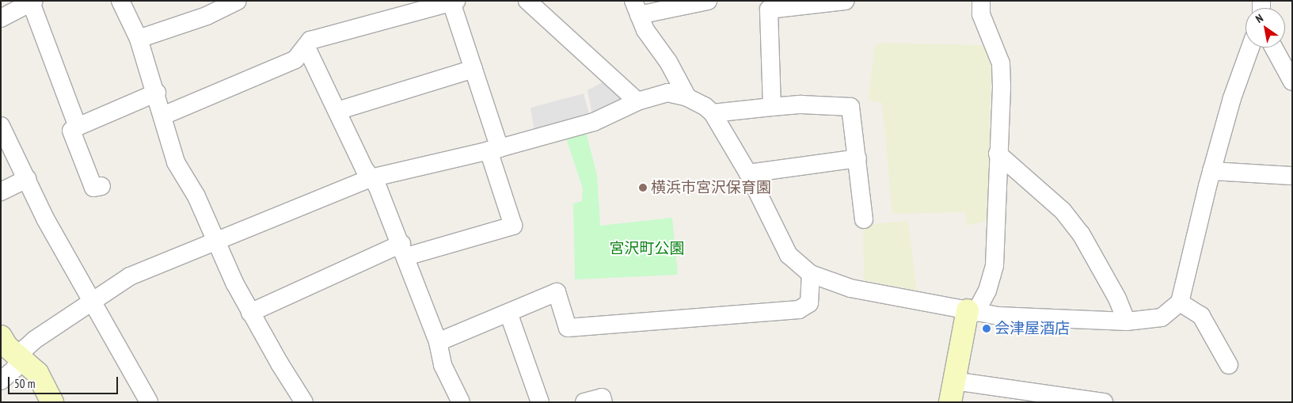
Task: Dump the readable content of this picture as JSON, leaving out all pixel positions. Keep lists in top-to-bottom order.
{
  "parks": ["宮沢町公園"],
  "places": ["横浜市宮沢保育園", "会津屋酒店"],
  "scale_bar": "50 m",
  "north": "top left"
}
